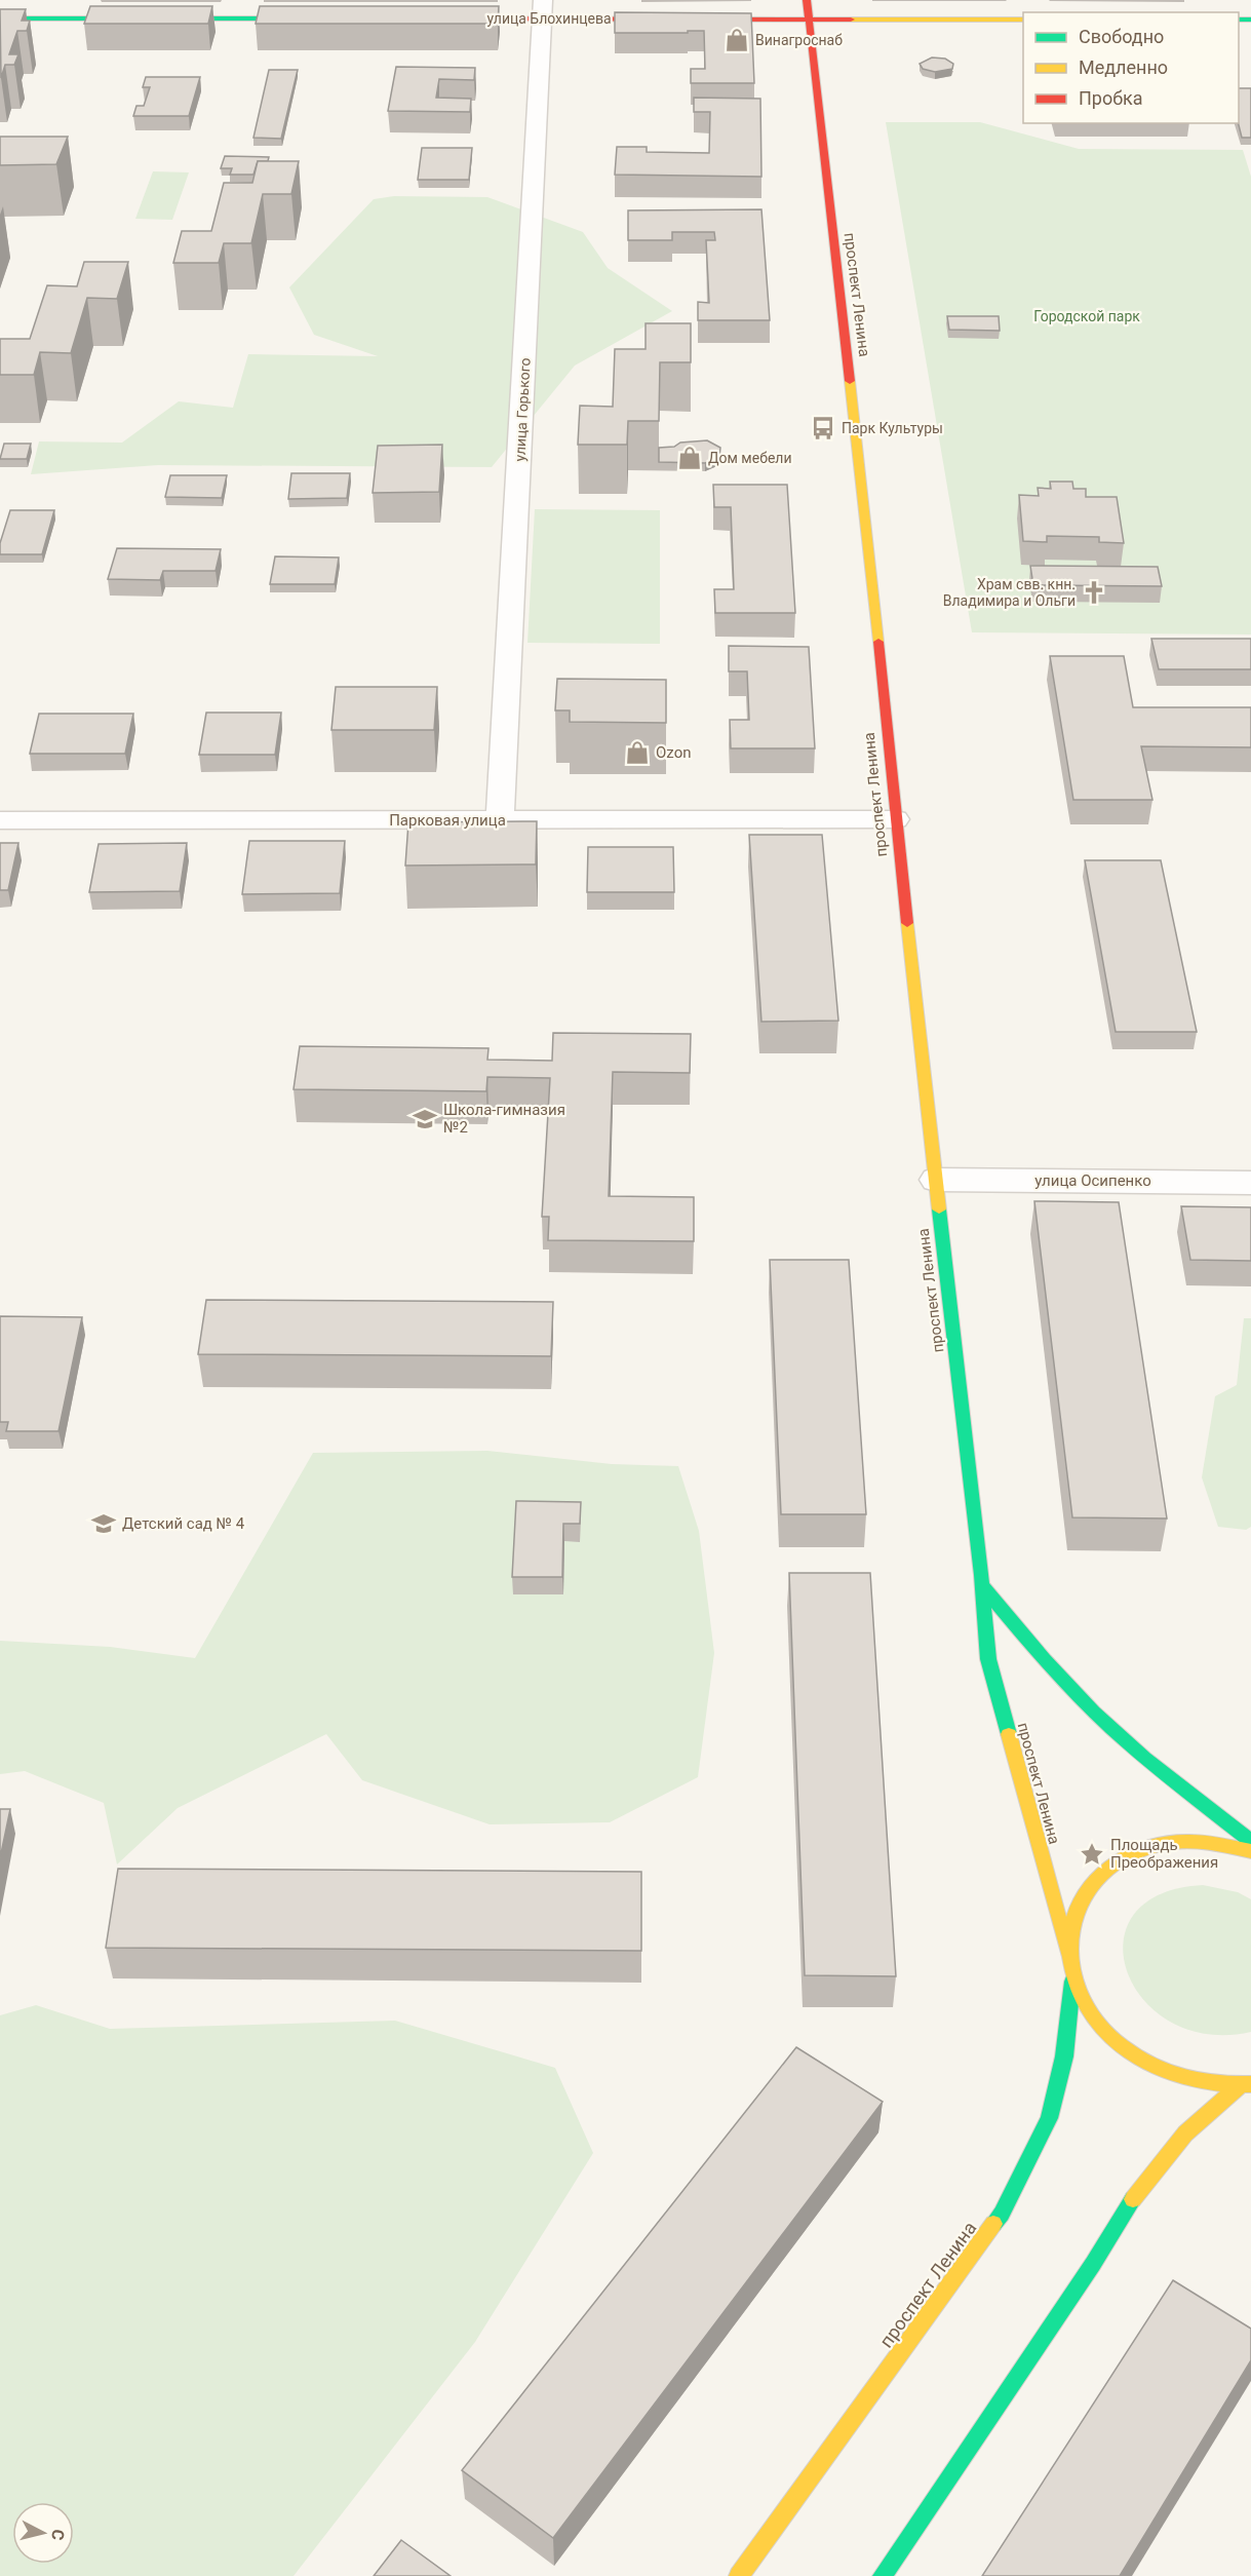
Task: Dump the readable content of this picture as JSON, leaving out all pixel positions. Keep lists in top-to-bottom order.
{
  "streets": {
    "main road": ["улица Блохинцева", "проспект Ленина"],
    "street": ["улица Горького", "Парковая улица", "улица Осипенко"]
  },
  "crossings": [
    ["улица Блохинцева", "проспект Ленина"],
    ["улица Блохинцева", "улица Горького"],
    ["проспект Ленина", "Парковая улица"],
    ["проспект Ленина", "улица Осипенко"],
    ["улица Горького", "Парковая улица"]
  ],
  "parks": ["Городской парк"],
  "places": {
    "shop": ["Винагроснаб", "Дом мебели", "Ozon"],
    "bus stop": ["Парк Культуры"],
    "church": ["Храм свв. кнн. Владимира и Ольги"],
    "school or university": ["Школа-гимназия №2", "Детский сад № 4"],
    "place": ["Площадь Преображения"]
  },
  "legend": ["Свободно", "Медленно", "Пробка"],
  "north": "right"
}
